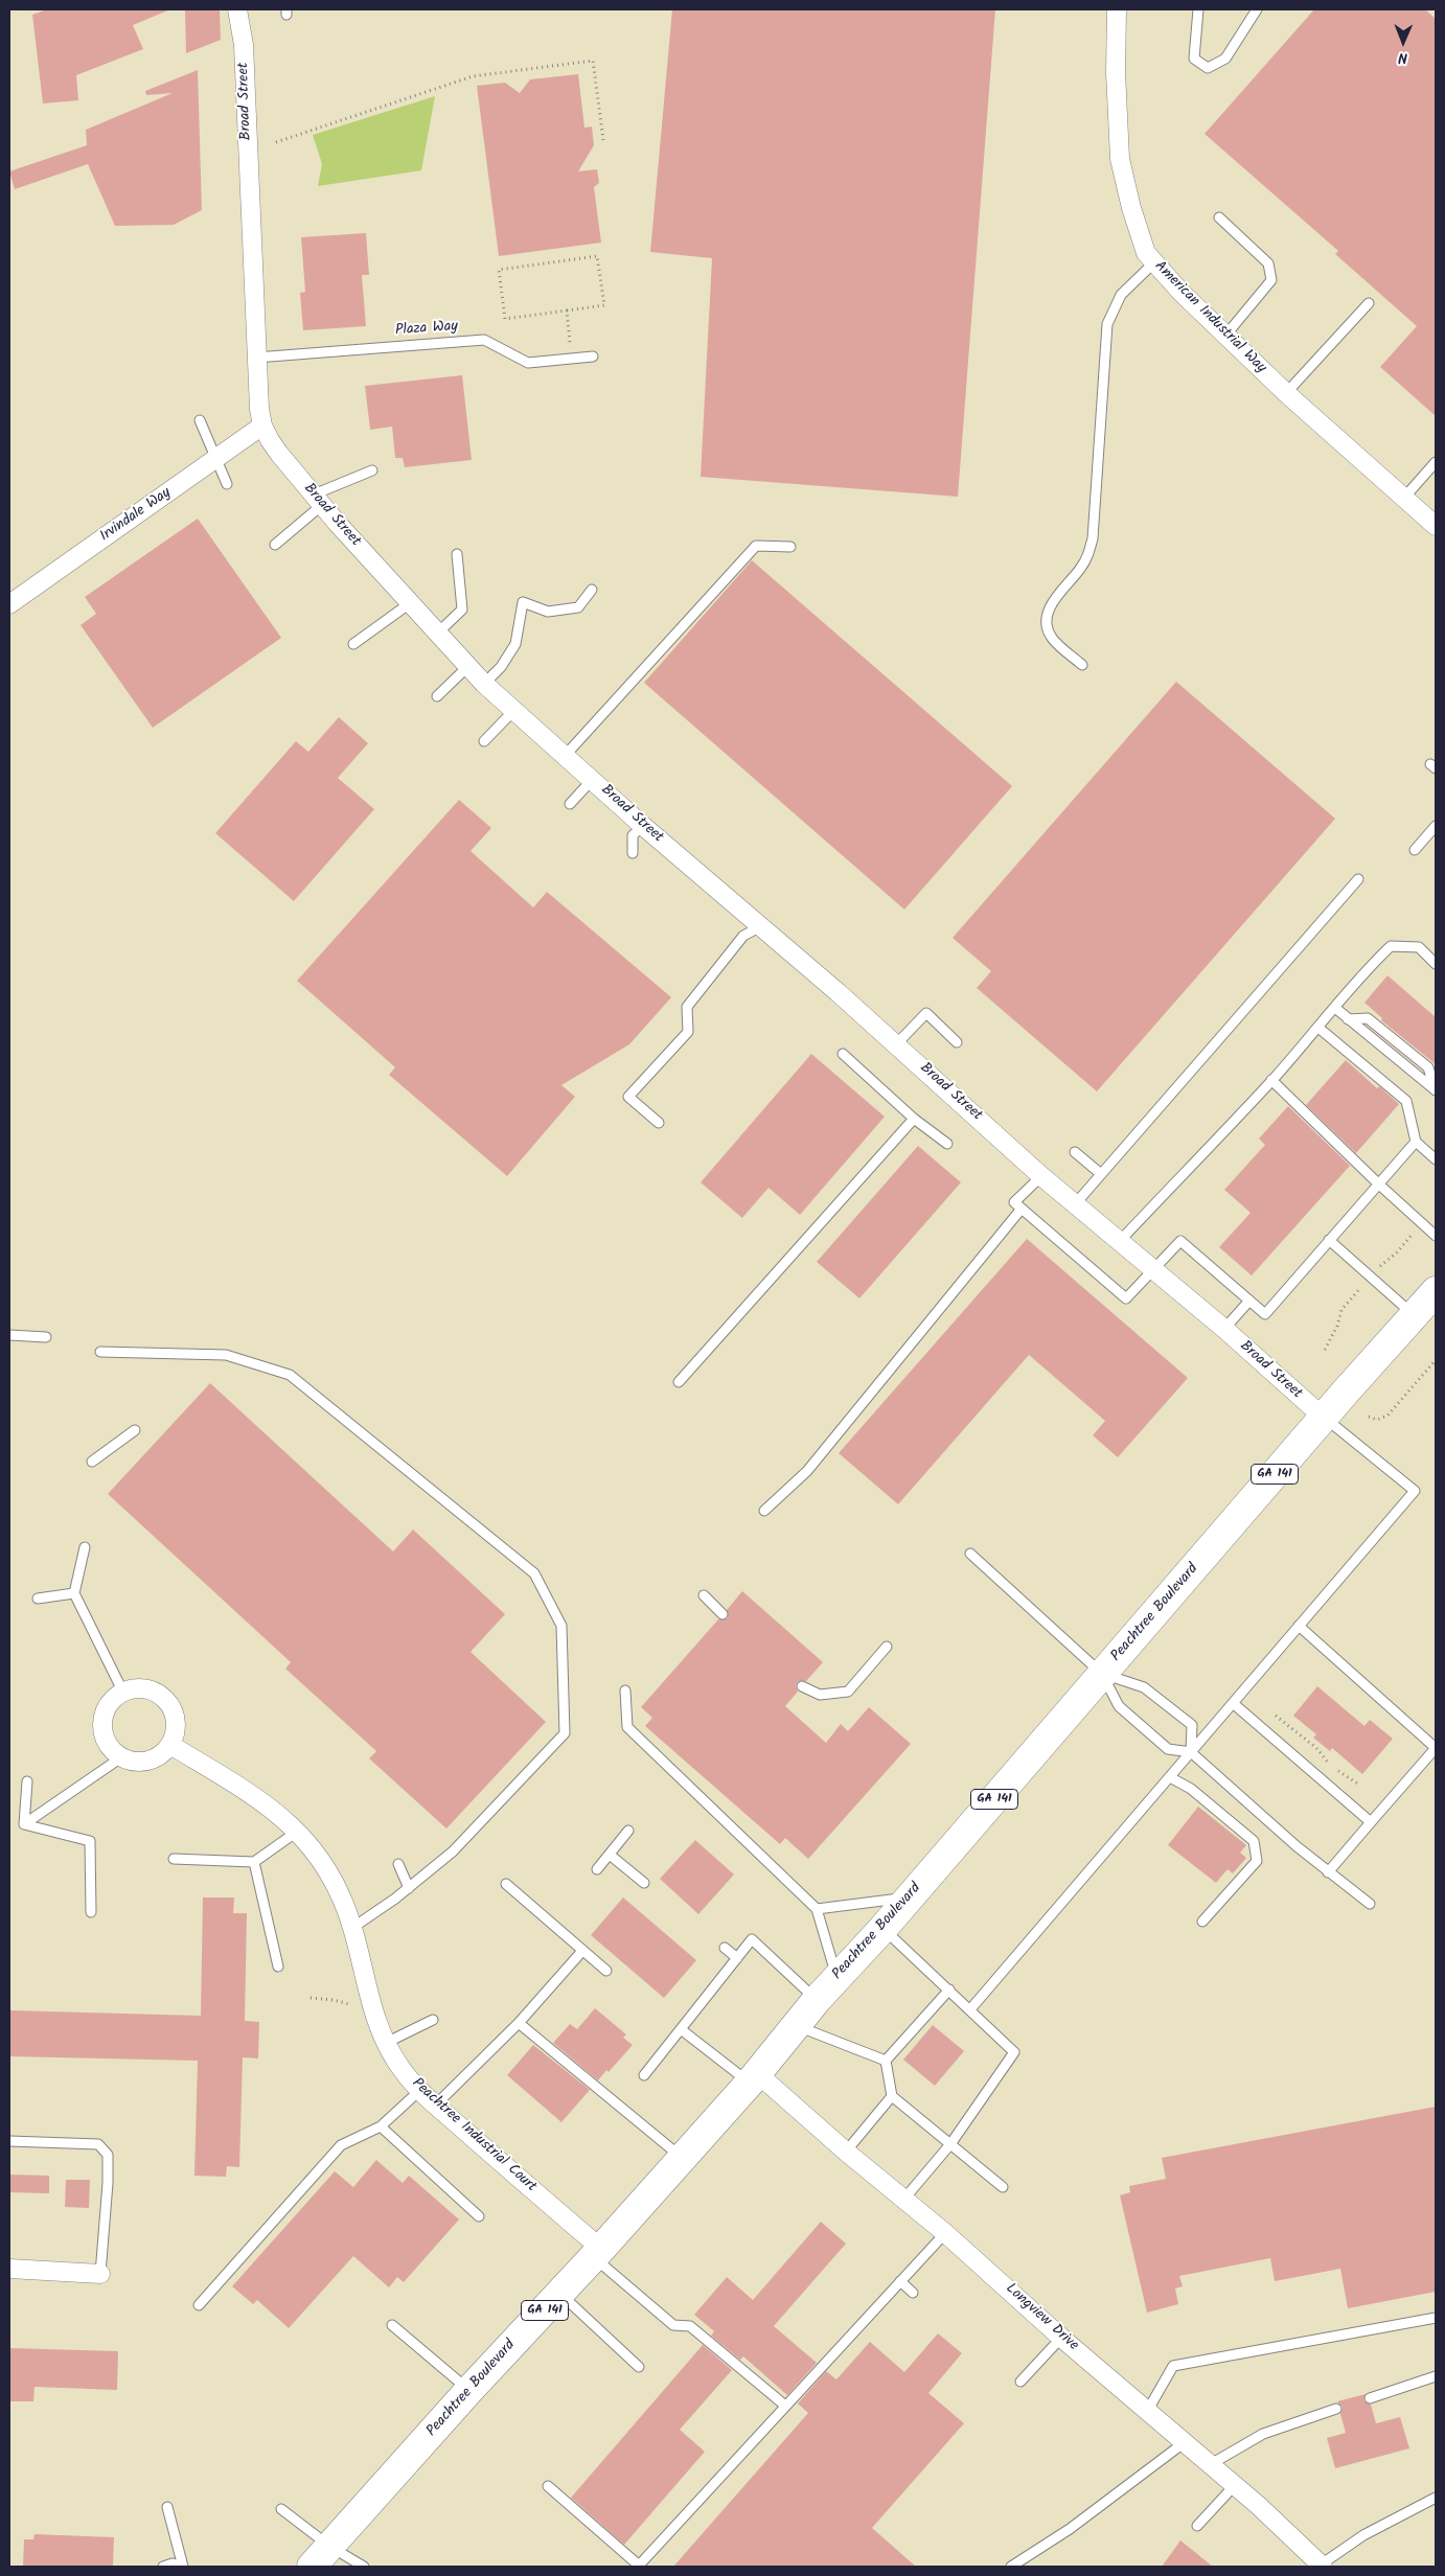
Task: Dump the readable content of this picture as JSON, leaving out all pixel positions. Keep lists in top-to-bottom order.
{
  "streets": {
    "highway": ["GA 141", "Peachtree Boulevard"],
    "street": [
      "Broad Street",
      "American Industrial Way",
      "Irvindale Way",
      "Peachtree Industrial Court",
      "Longview Drive"
    ],
    "lane": ["Plaza Way"]
  },
  "crossings": [
    ["Broad Street", "Plaza Way"],
    ["Broad Street", "Irvindale Way"],
    ["Broad Street", "Peachtree Boulevard"],
    ["Peachtree Boulevard", "Peachtree Industrial Court"],
    ["Peachtree Boulevard", "Longview Drive"]
  ],
  "north": "bottom"
}
